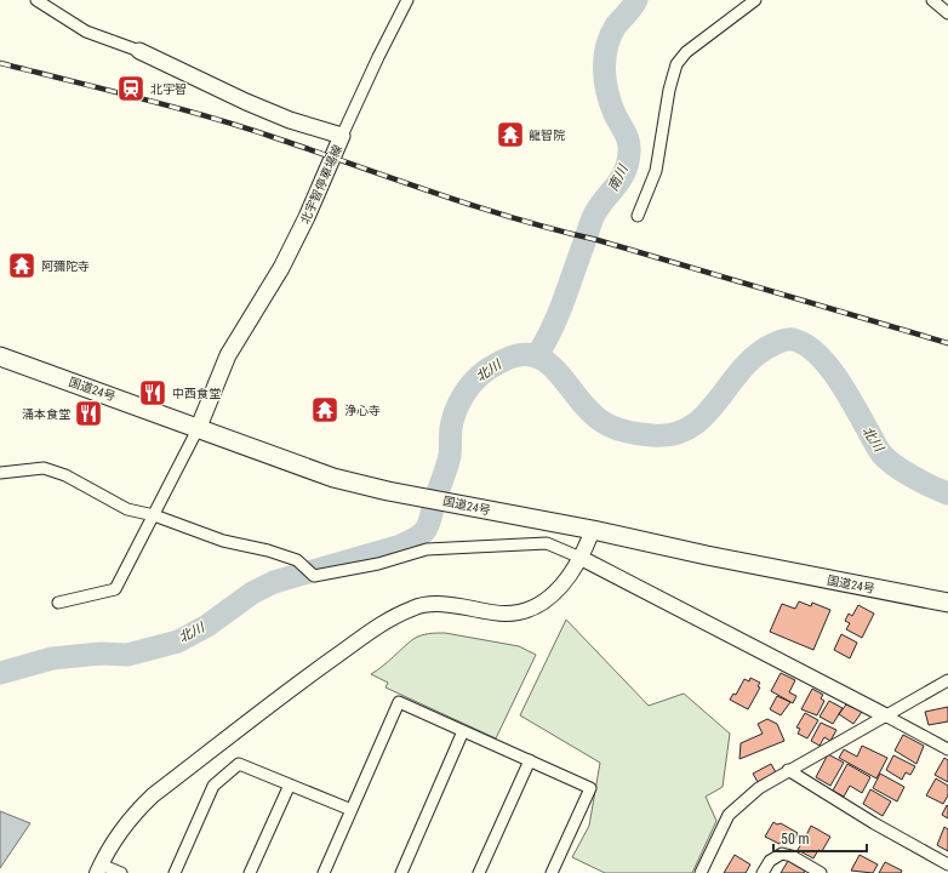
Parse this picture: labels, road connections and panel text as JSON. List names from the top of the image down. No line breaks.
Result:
{"streets":{"highway":["国道24号"],"main road":["北宇智停車場線"]},"crossings":[["北宇智停車場線","国道24号"]],"water":["南川","北川"],"places":{"station":["北宇智"],"temple":["龍智院","阿彌陀寺","浄心寺"],"restaurant":["中西食堂","涌本食堂"]},"scale_bar":"50 m"}
